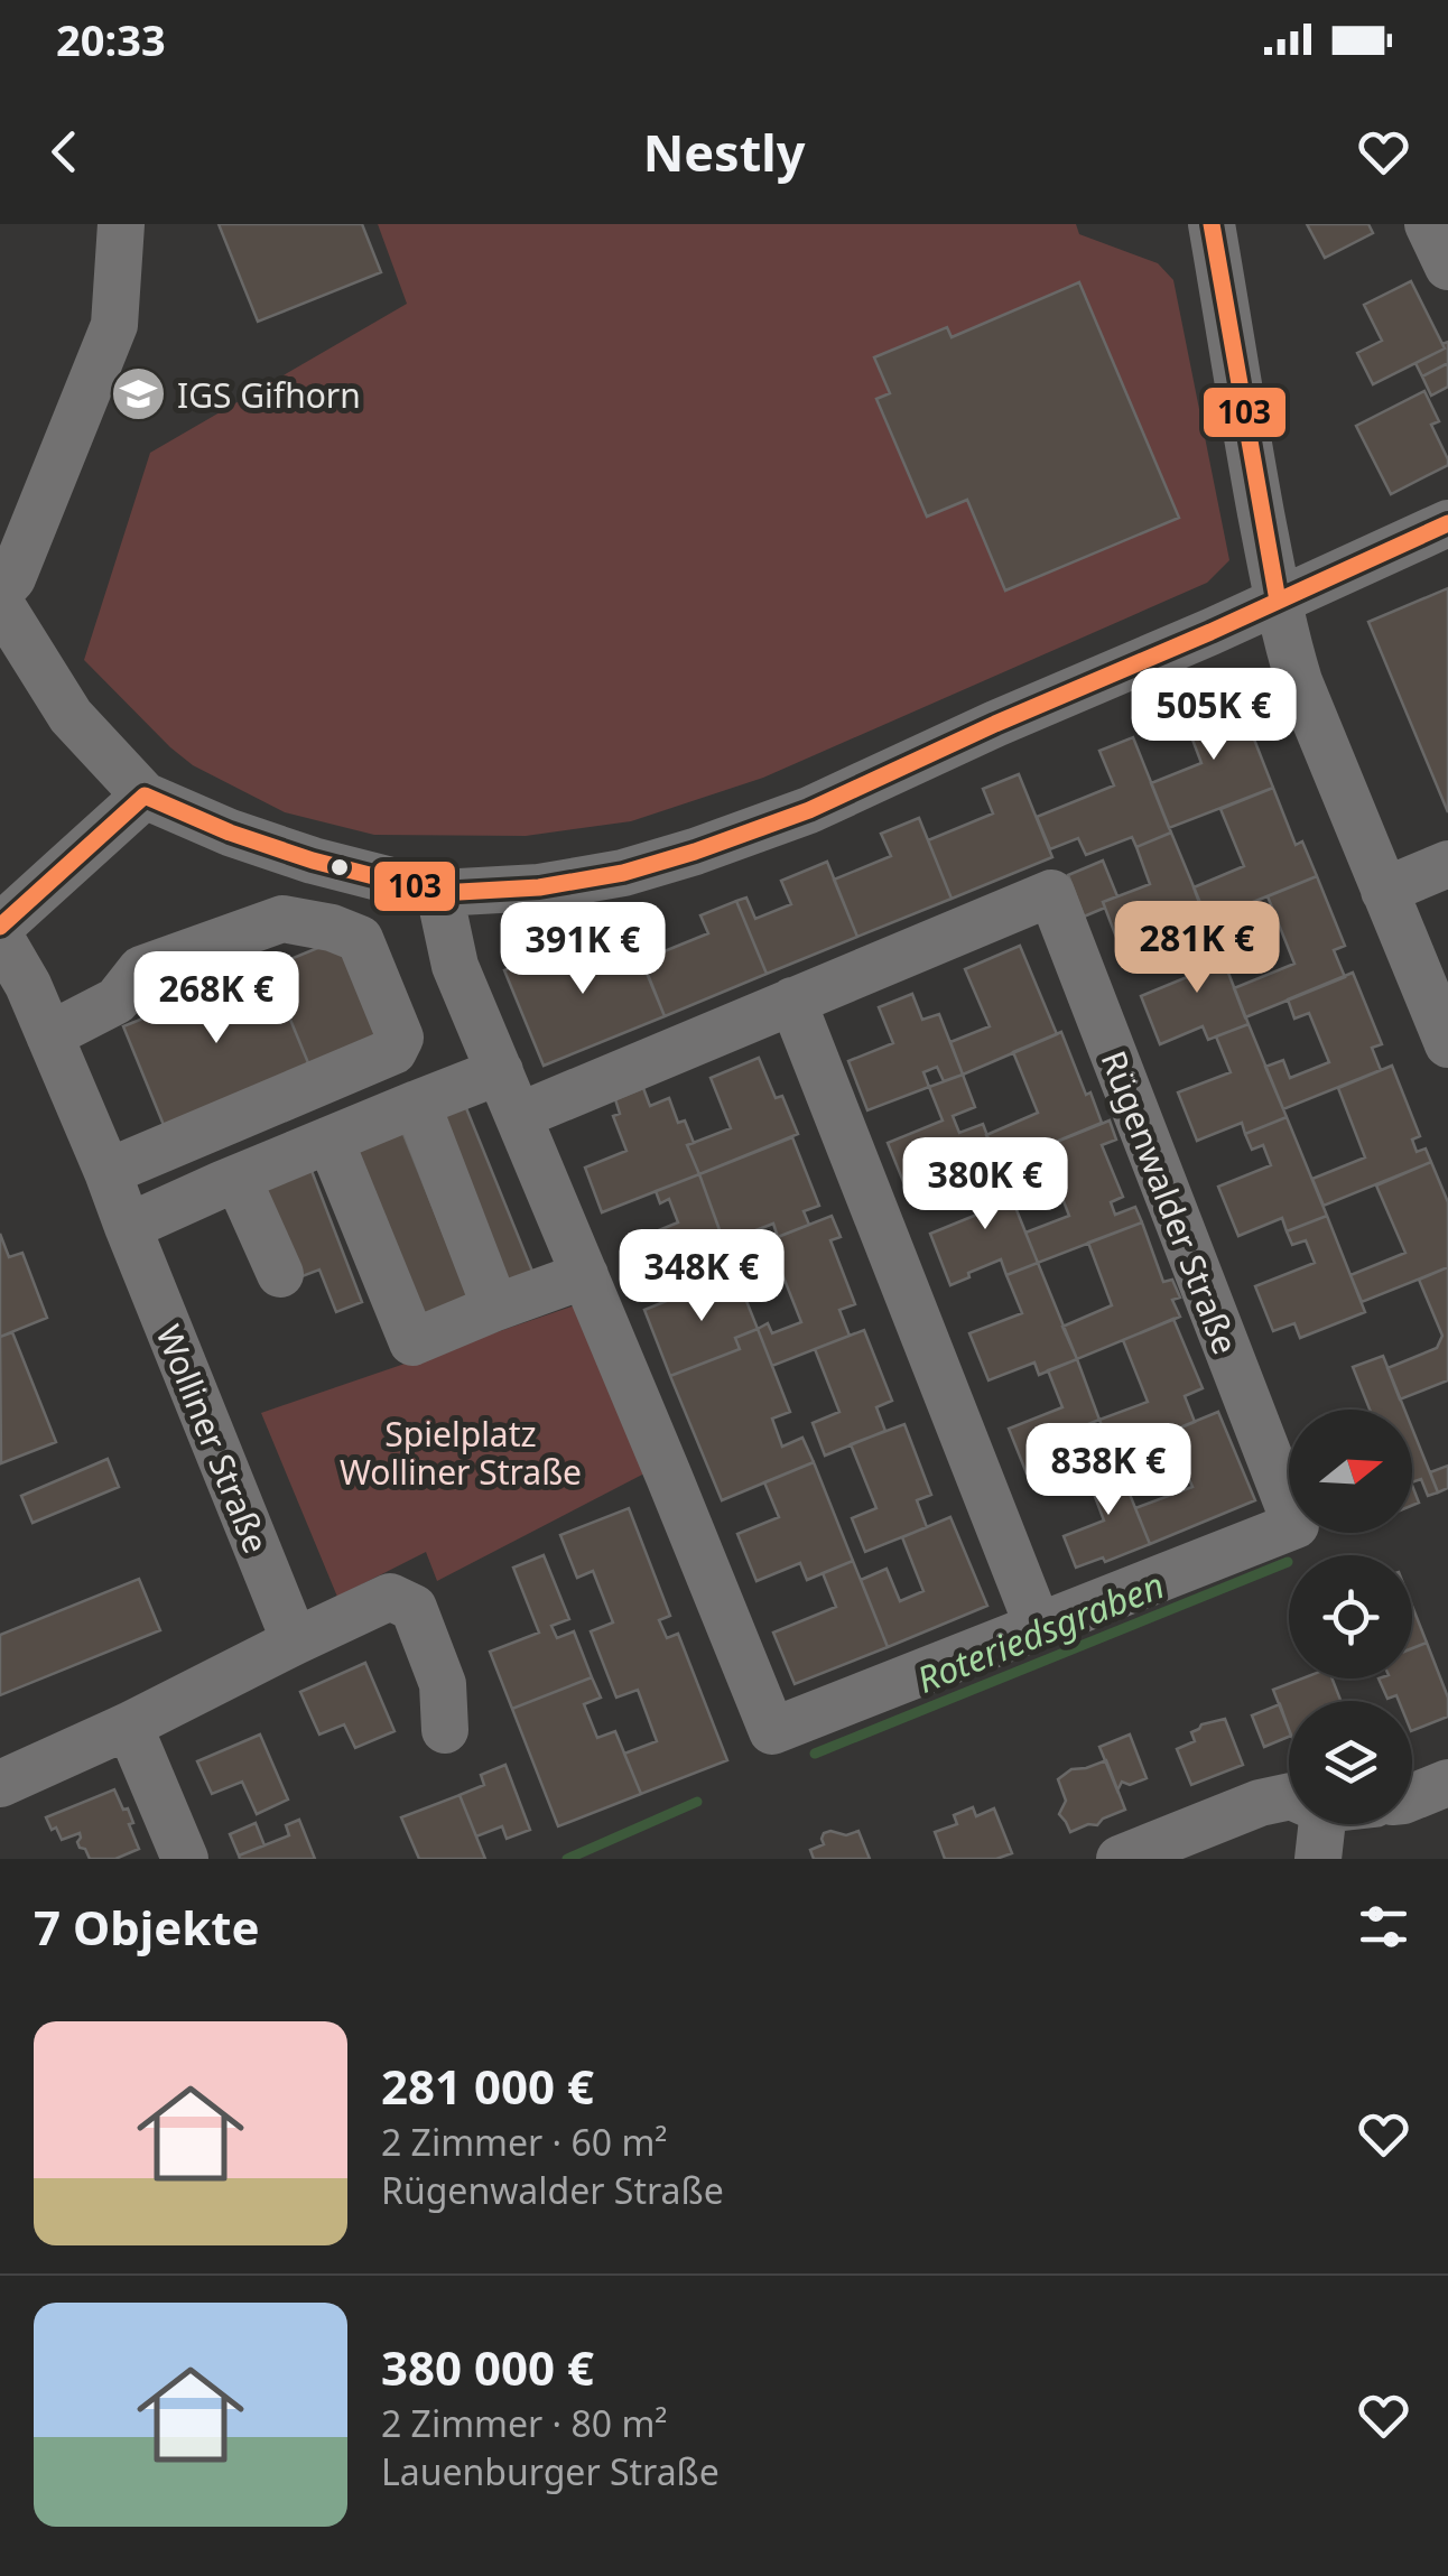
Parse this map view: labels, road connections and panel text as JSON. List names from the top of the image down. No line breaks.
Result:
{"streets":{"street":["Rügenwalder Straße","Wolliner Straße"]},"water":["Roteriedsgraben"],"parks":["Spielplatz Wolliner Straße"],"places":{"school or university":["IGS Gifhorn"]},"lines":["transit line 103"],"north":"right","page":{"status":"20:33","header":"Nestly","price":["505K €","281K €","391K €","268K €","380K €","348K €","838K €"],"heading":"7 Objekte","list":[{"name":"281 000 €","note":"2 Zimmer · 60 m² · Rügenwalder Straße"},{"name":"380 000 €","note":"2 Zimmer · 80 m² · Lauenburger Straße"}]}}
